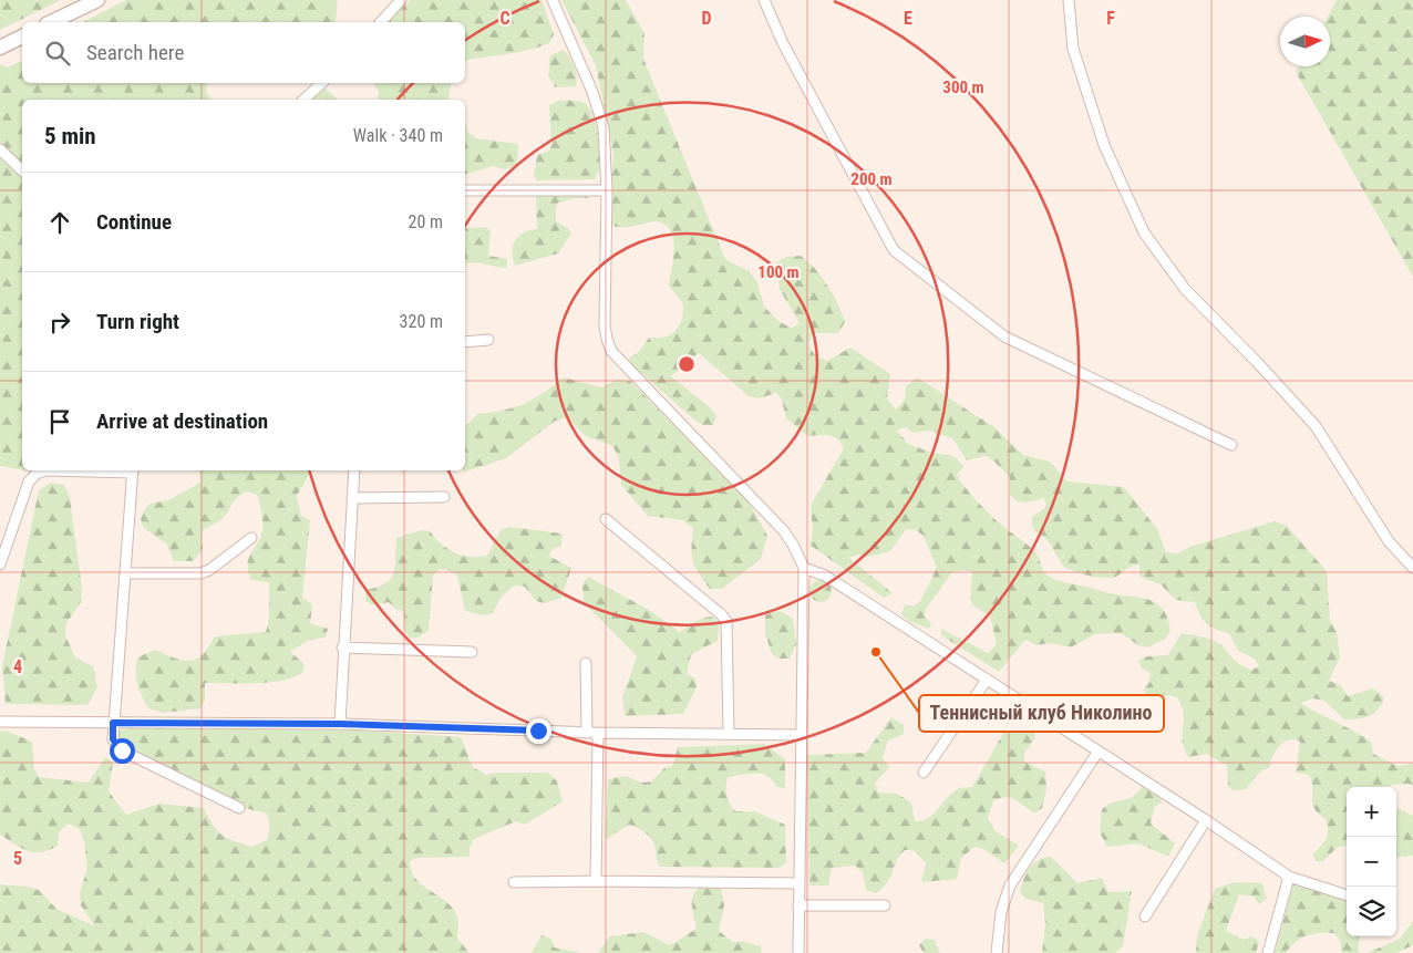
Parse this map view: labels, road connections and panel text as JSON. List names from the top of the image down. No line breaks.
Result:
{"places":["Теннисный клуб Николино"],"north":"right","page":{"search":"Search here","heading":["5 min","Walk · 340 m"],"list":[["Continue","20 m"],["Turn right","320 m"],"Arrive at destination"],"map_buttons":["+","−"]},"grid":{"columns":["C","D","E","F"],"rows":["4","5"]},"rings":["300 m","200 m","100 m"]}
